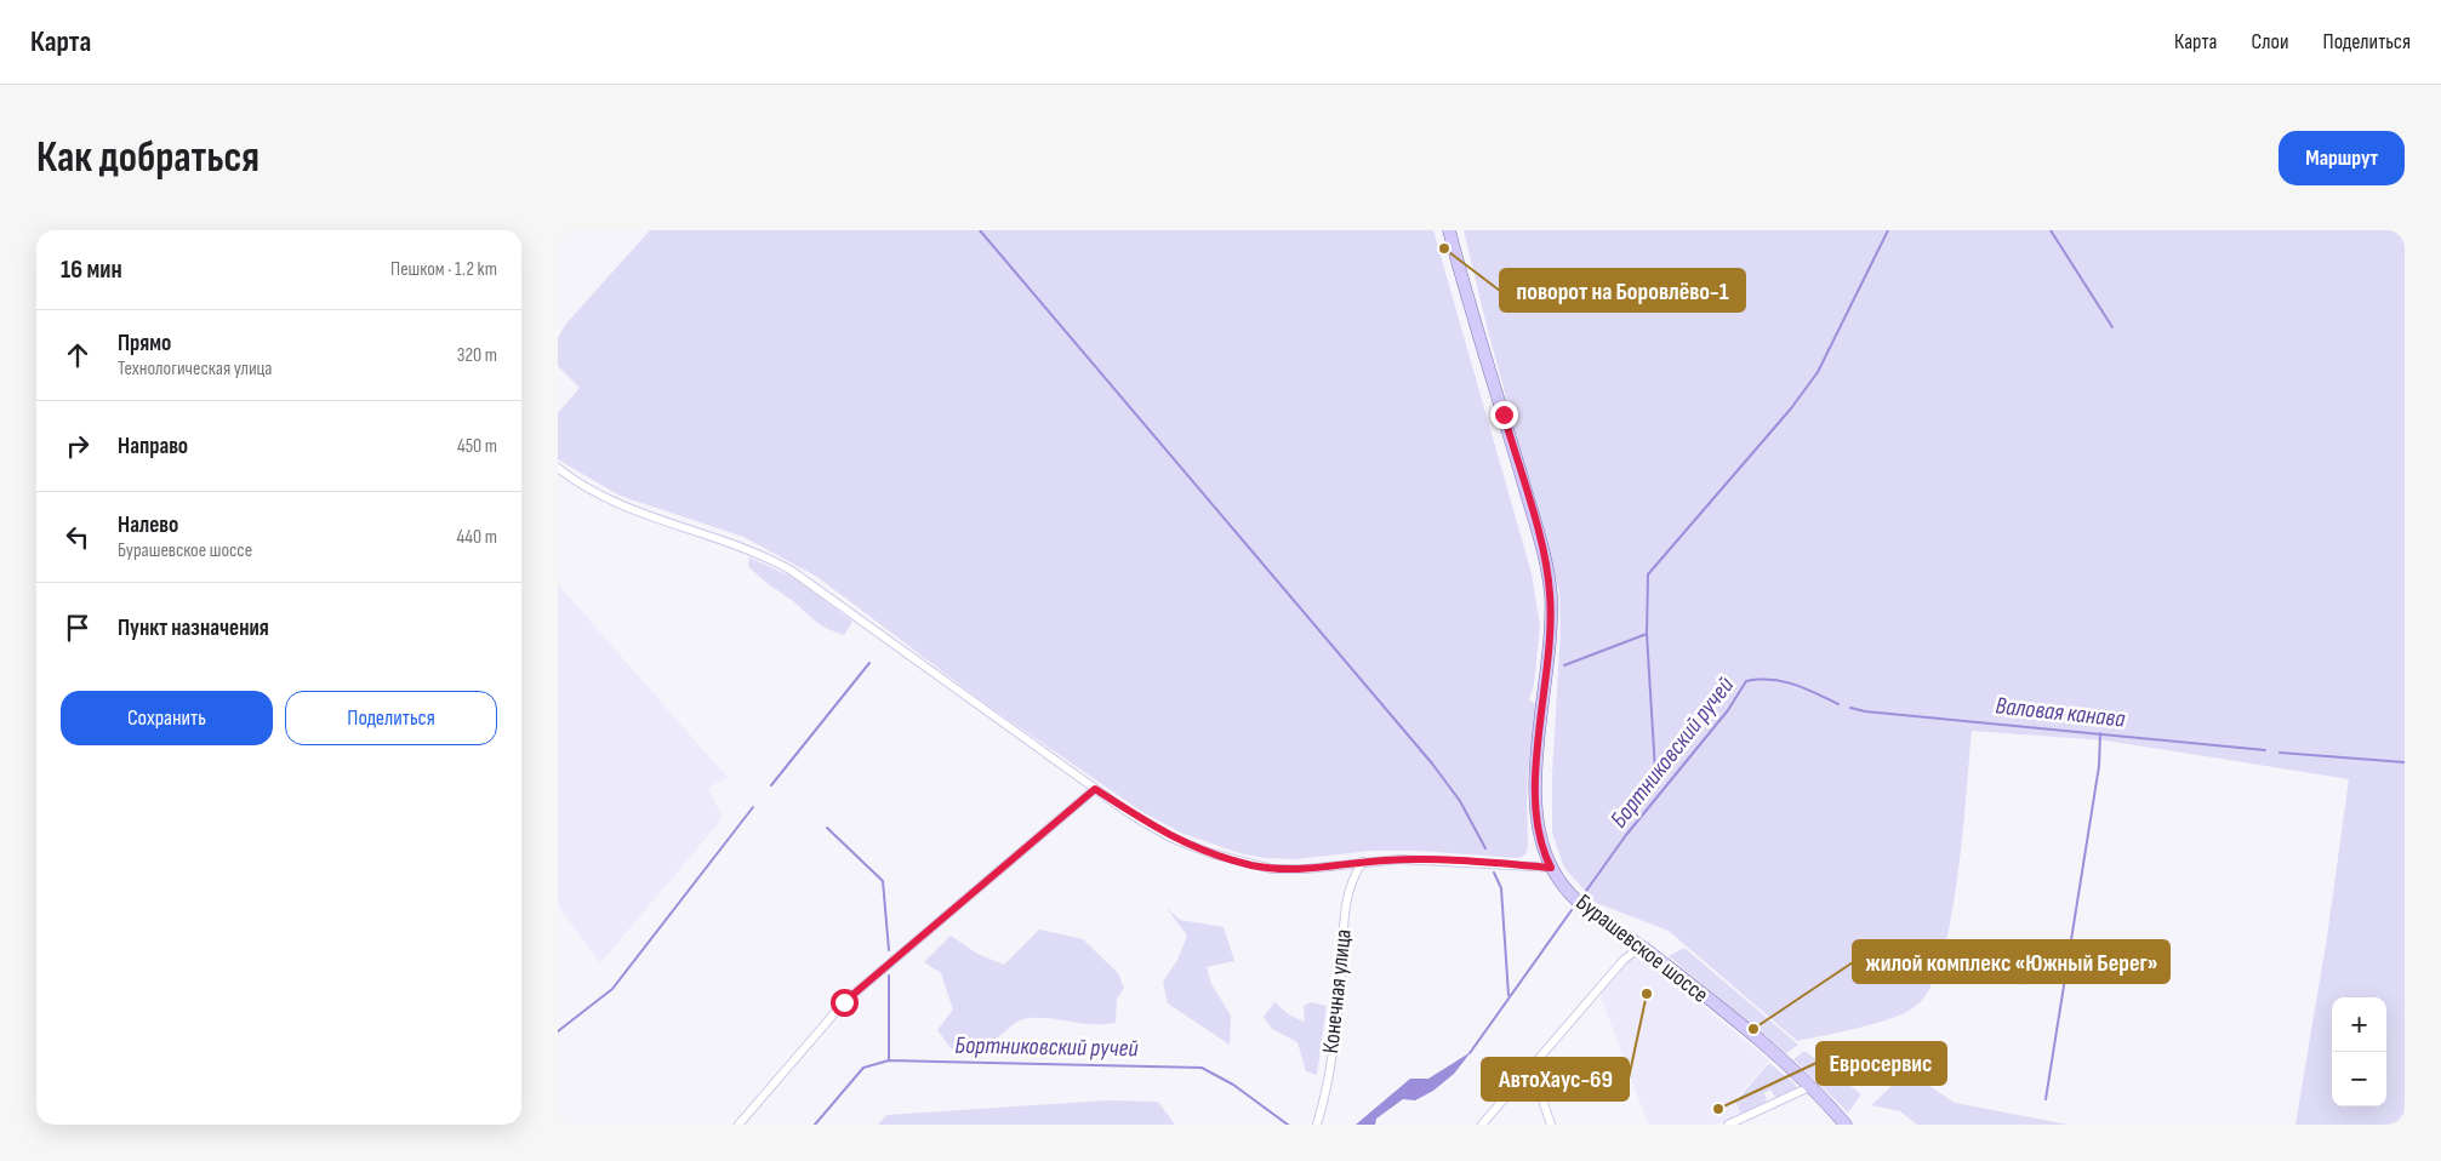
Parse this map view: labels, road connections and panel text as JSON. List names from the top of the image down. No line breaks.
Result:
{"streets":{"main road":["Бурашевское шоссе"],"street":["Конечная улица"]},"water":["Валовая канава","Бортниковский ручей"],"places":["поворот на Боровлёво-1","АвтоХаус-69","жилой комплекс «Южный Берег»","Евросервис"],"page":{"header":"Карта","nav":["Карта","Слои","Поделиться"],"buttons":["Маршрут",["Сохранить","Поделиться"]],"title":"Как добраться","heading":["16 мин","Пешком · 1.2 km"],"list":[["Прямо","Технологическая улица","320 m"],["Направо","450 m"],["Налево","Бурашевское шоссе","440 m"],"Пункт назначения"],"map_buttons":["+","−"]}}
